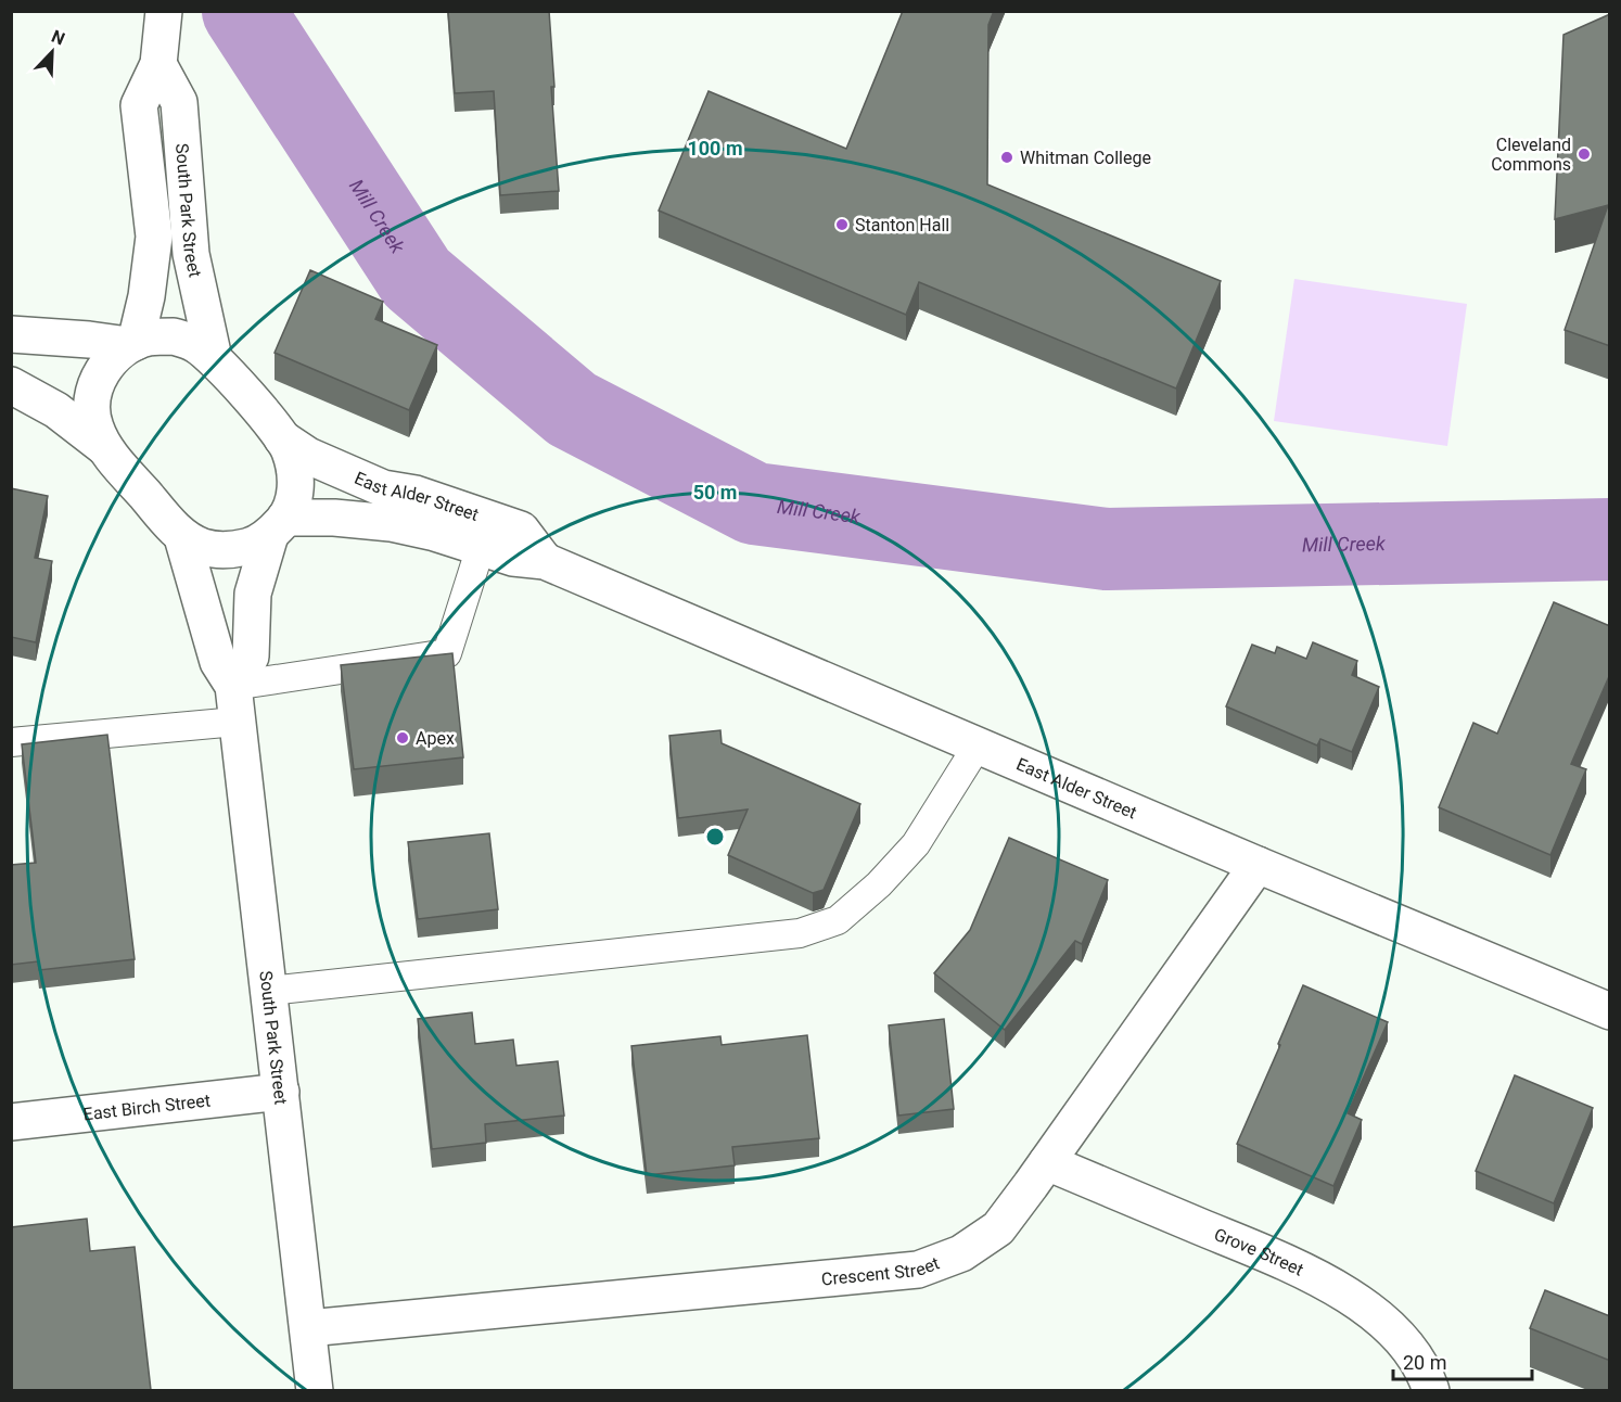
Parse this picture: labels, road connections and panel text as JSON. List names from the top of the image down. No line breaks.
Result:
{"streets":{"main road":["South Park Street","East Alder Street","East Birch Street","Grove Street","Crescent Street"]},"crossings":[["South Park Street","East Alder Street"],["South Park Street","East Birch Street"],["South Park Street","Crescent Street"],["East Alder Street","Crescent Street"],["Grove Street","Crescent Street"]],"water":["Mill Creek"],"places":["Cleveland Commons","Whitman College","Stanton Hall","Apex"],"scale_bar":"20 m","north":"top right","rings":["100 m","50 m"]}
